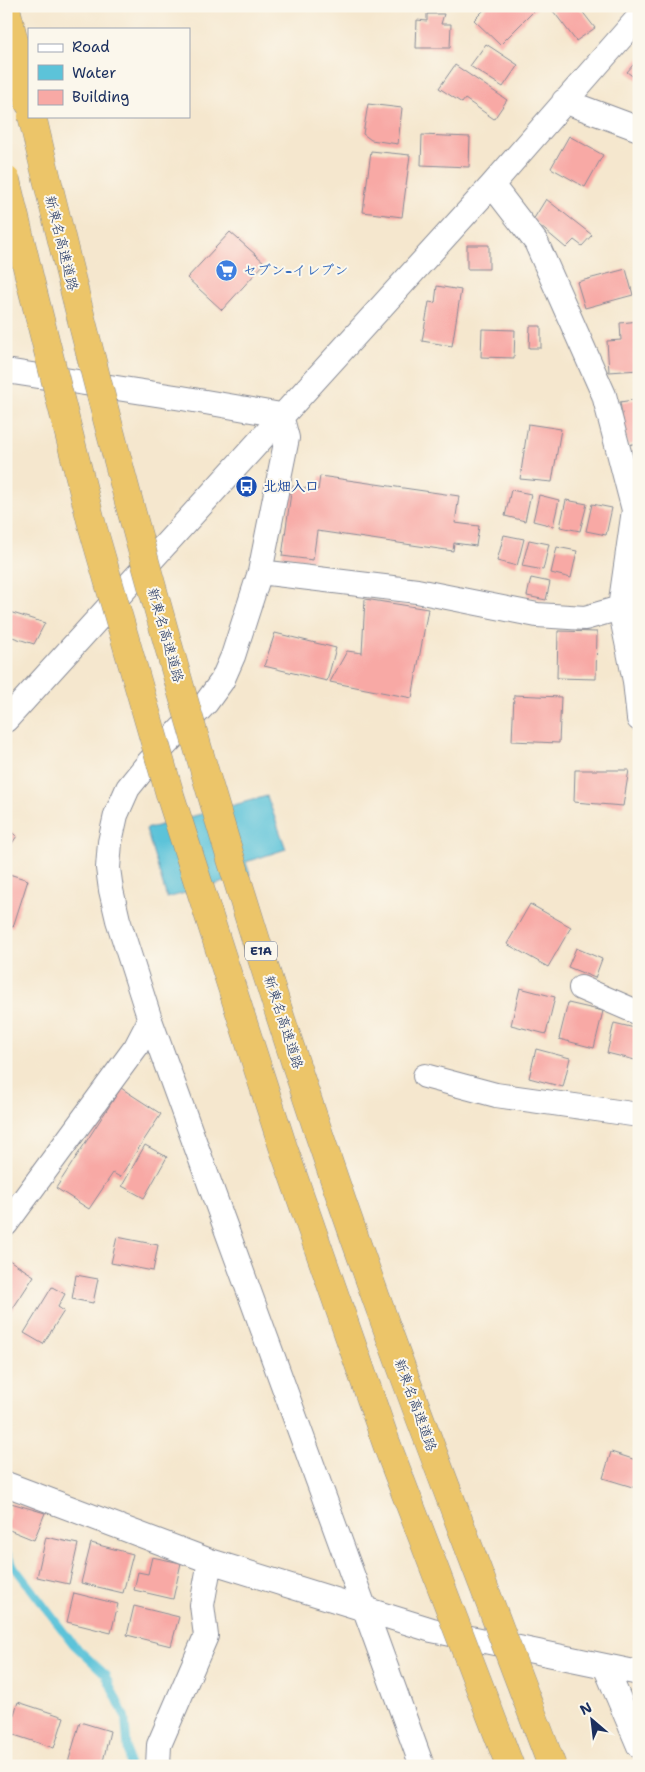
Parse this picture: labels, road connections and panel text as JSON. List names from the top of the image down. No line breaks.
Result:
{"streets":{"highway":["新東名高速道路","E1A"]},"places":{"supermarket":["セブン-イレブン"],"bus stop":["北畑入口"]},"legend":["Road","Water","Building"],"north":"top left"}
